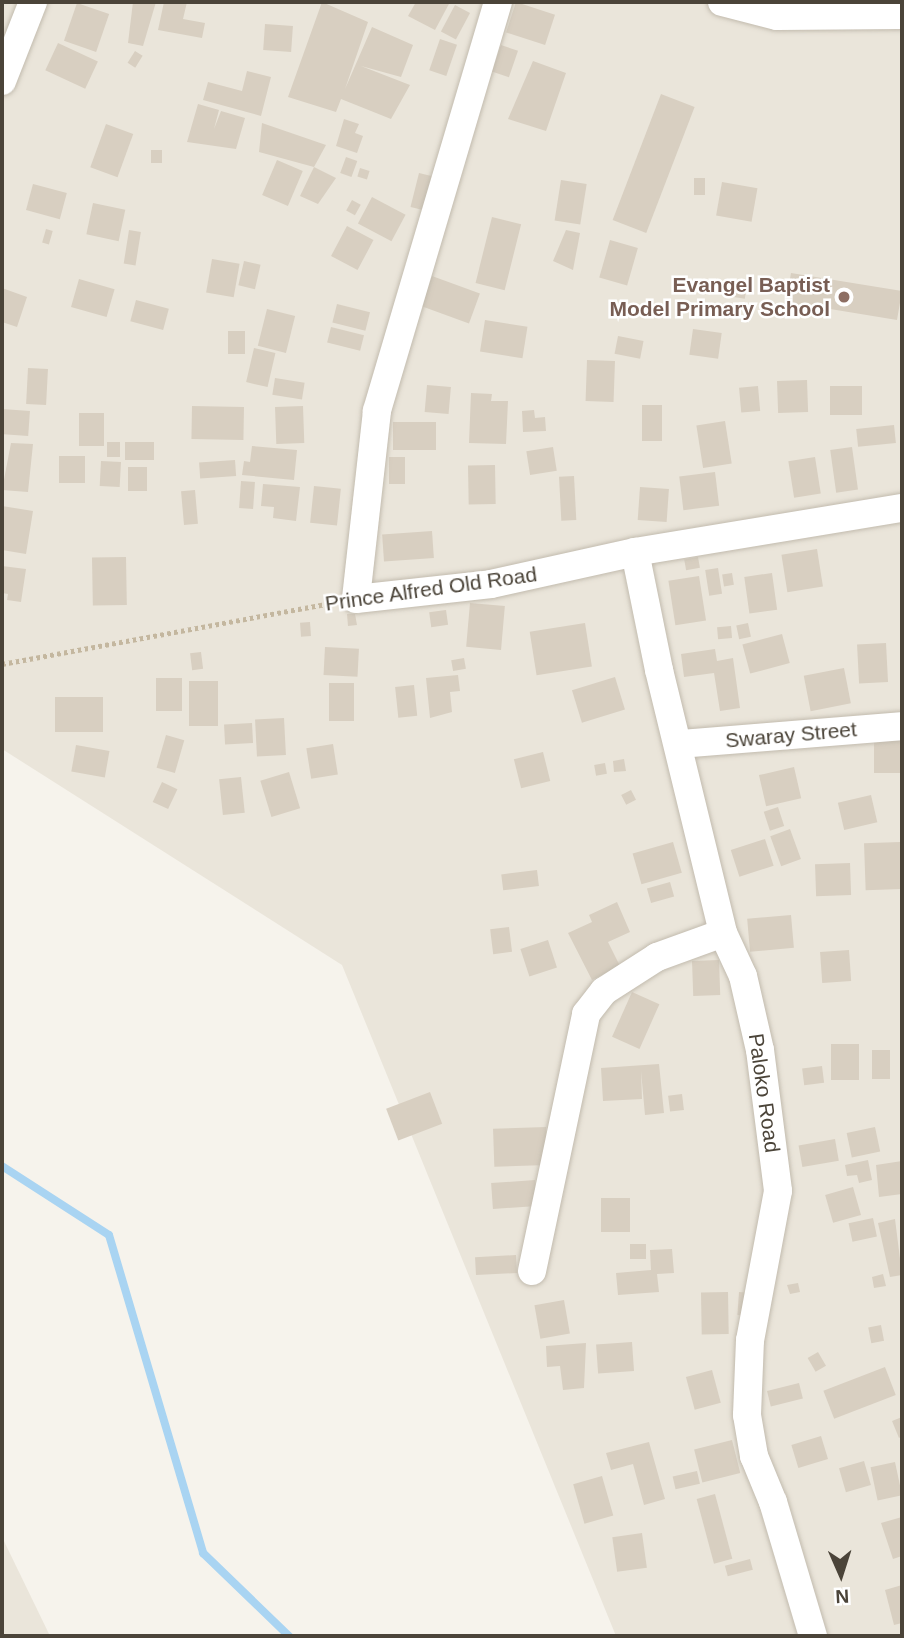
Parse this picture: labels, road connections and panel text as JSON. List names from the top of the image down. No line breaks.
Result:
{"streets":{"street":["Prince Alfred Old Road","Swaray Street","Paloko Road"]},"crossings":[["Prince Alfred Old Road","Paloko Road"],["Swaray Street","Paloko Road"]],"places":["Evangel Baptist Model Primary School"],"north":"bottom"}
